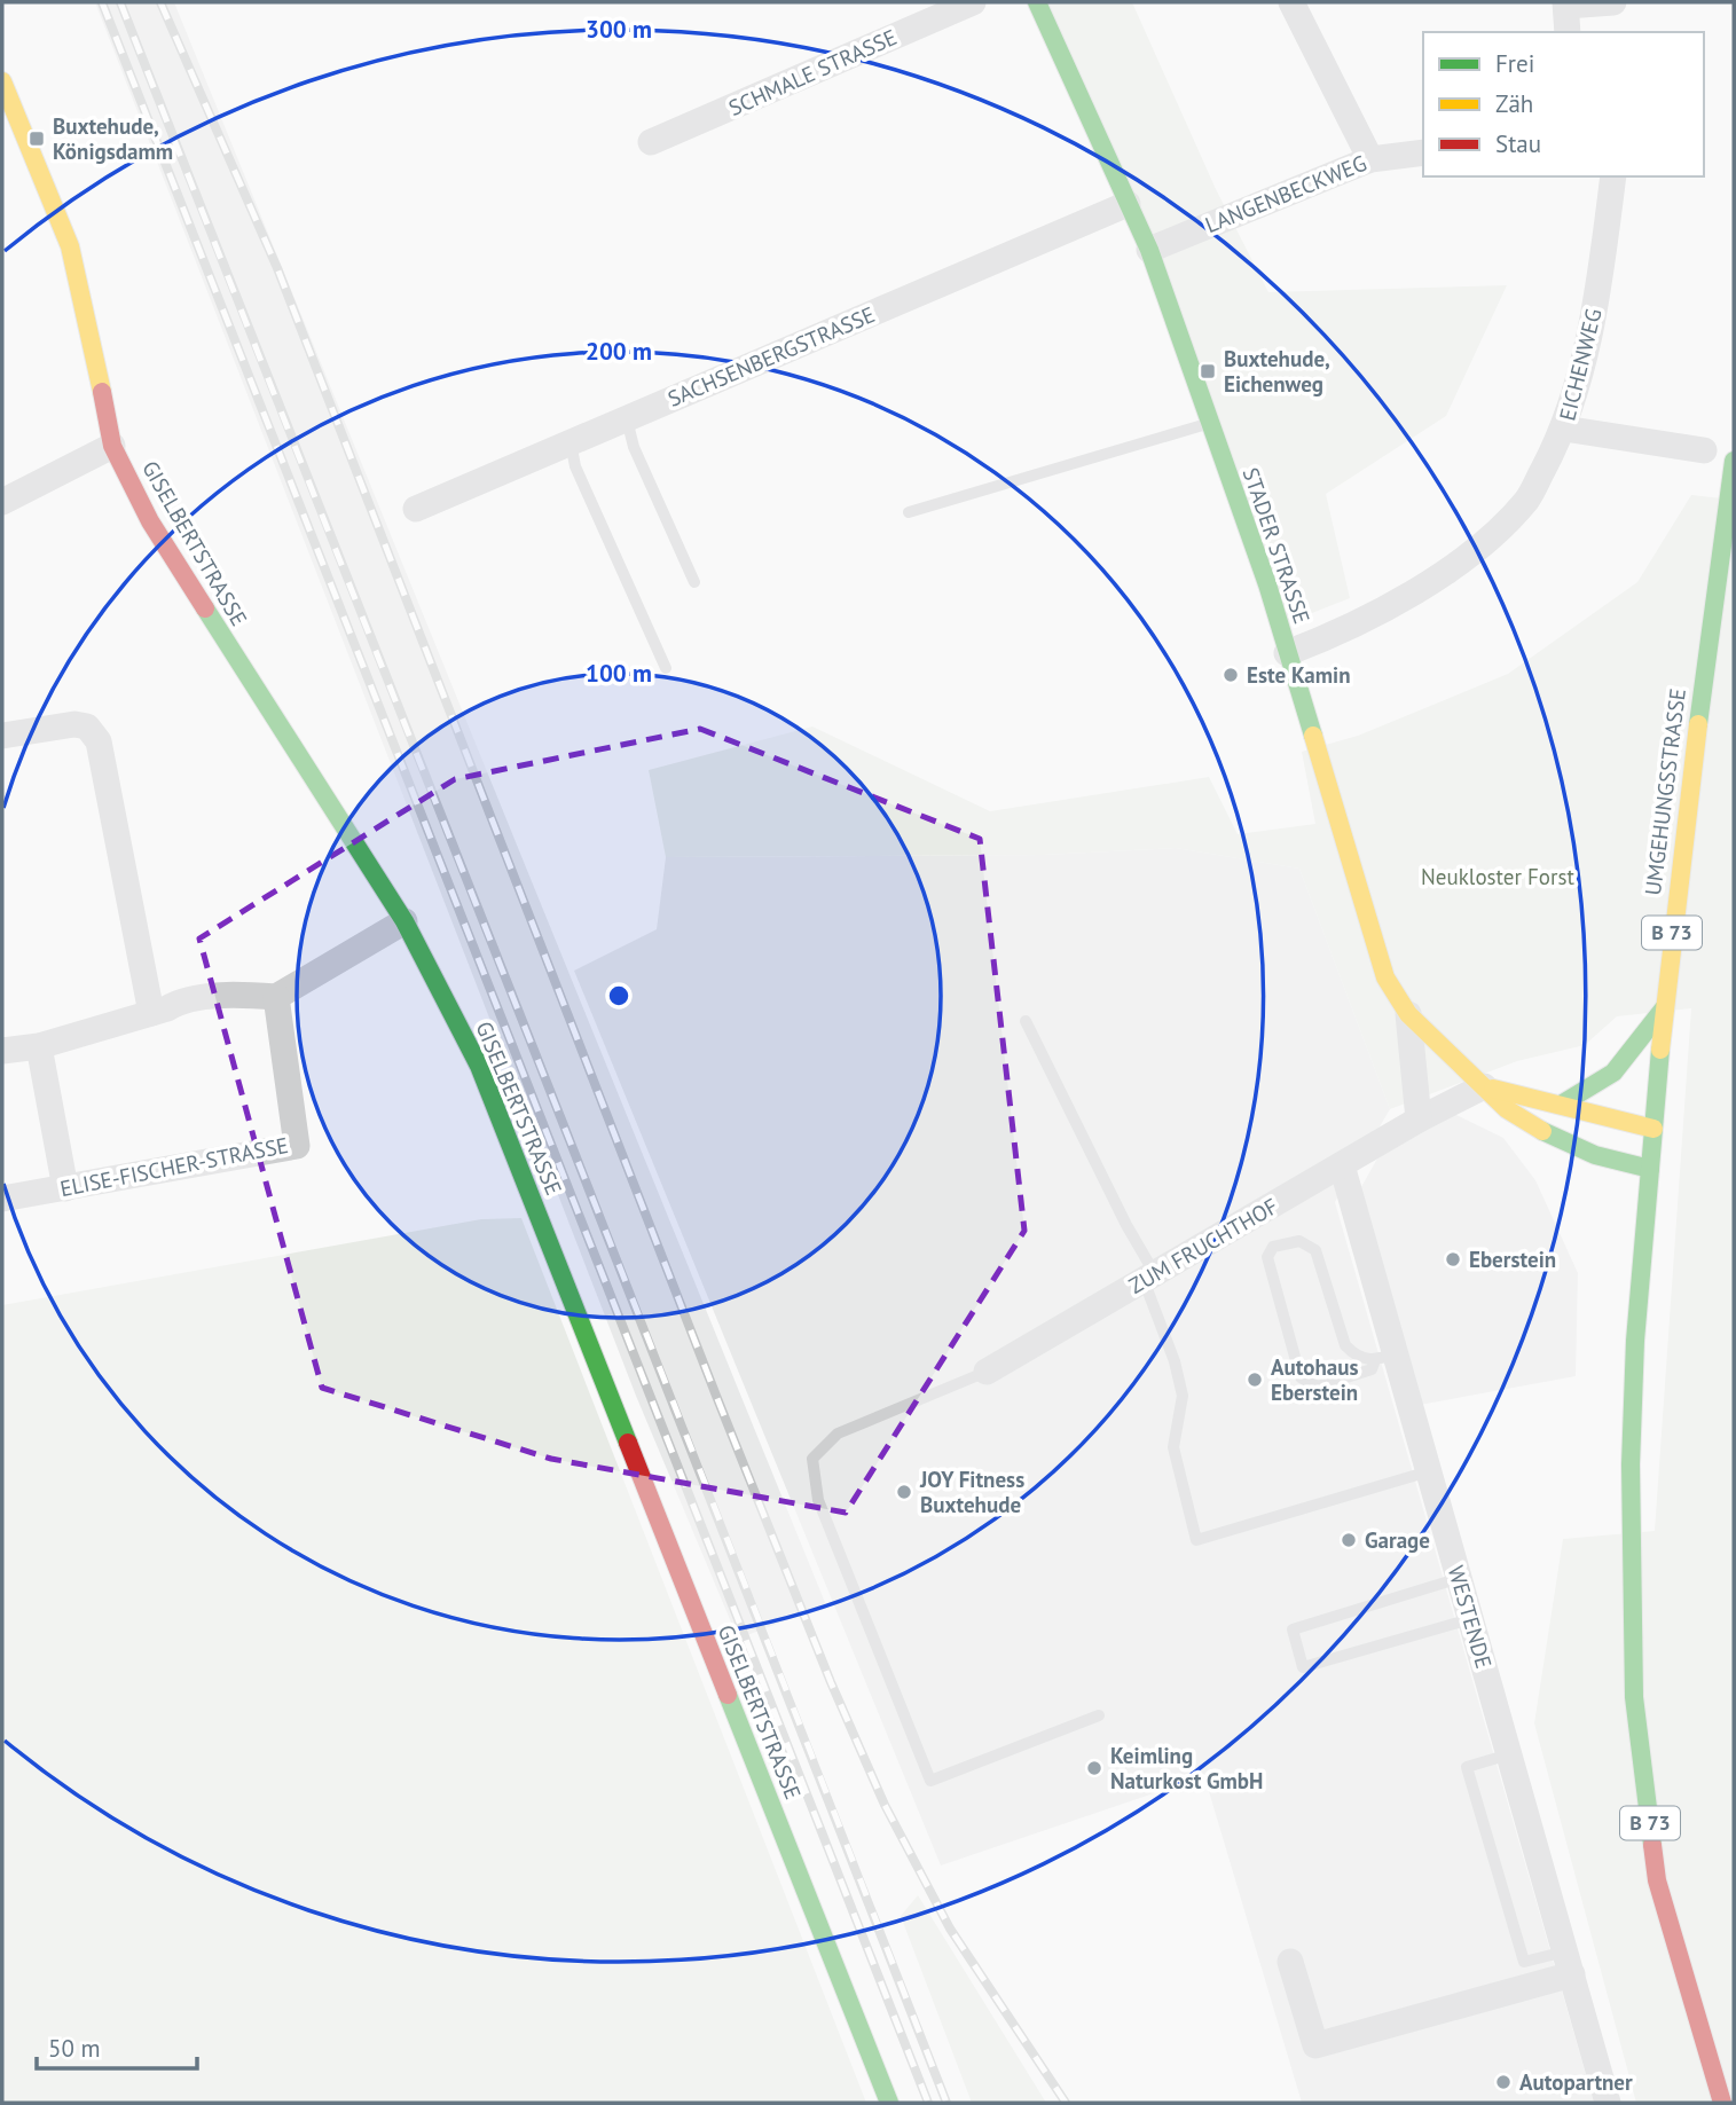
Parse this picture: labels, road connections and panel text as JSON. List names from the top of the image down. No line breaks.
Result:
{"streets":{"street":["SCHMALE STRASSE","LANGENBECKWEG","SACHSENBERGSTRASSE","EICHENWEG","GISELBERTSTRASSE","STADER STRASSE","UMGEHUNGSSTRASSE","B 73","ELISE-FISCHER-STRASSE","ZUM FRUCHTHOF","WESTENDE"]},"crossings":[["LANGENBECKWEG","STADER STRASSE"],["SACHSENBERGSTRASSE","STADER STRASSE"],["EICHENWEG","STADER STRASSE"],["STADER STRASSE","B 73"],["STADER STRASSE","ZUM FRUCHTHOF"],["UMGEHUNGSSTRASSE","B 73"],["ZUM FRUCHTHOF","WESTENDE"]],"parks":["Neukloster Forst"],"places":{"transit":["Buxtehude, Königsdamm","Buxtehude, Eichenweg"],"other":["Este Kamin","Eberstein","Autohaus Eberstein","JOY Fitness Buxtehude","Garage","Keimling Naturkost GmbH","Autopartner"]},"legend":["Frei","Zäh","Stau"],"scale_bar":"50 m","rings":["300 m","200 m","100 m"]}
